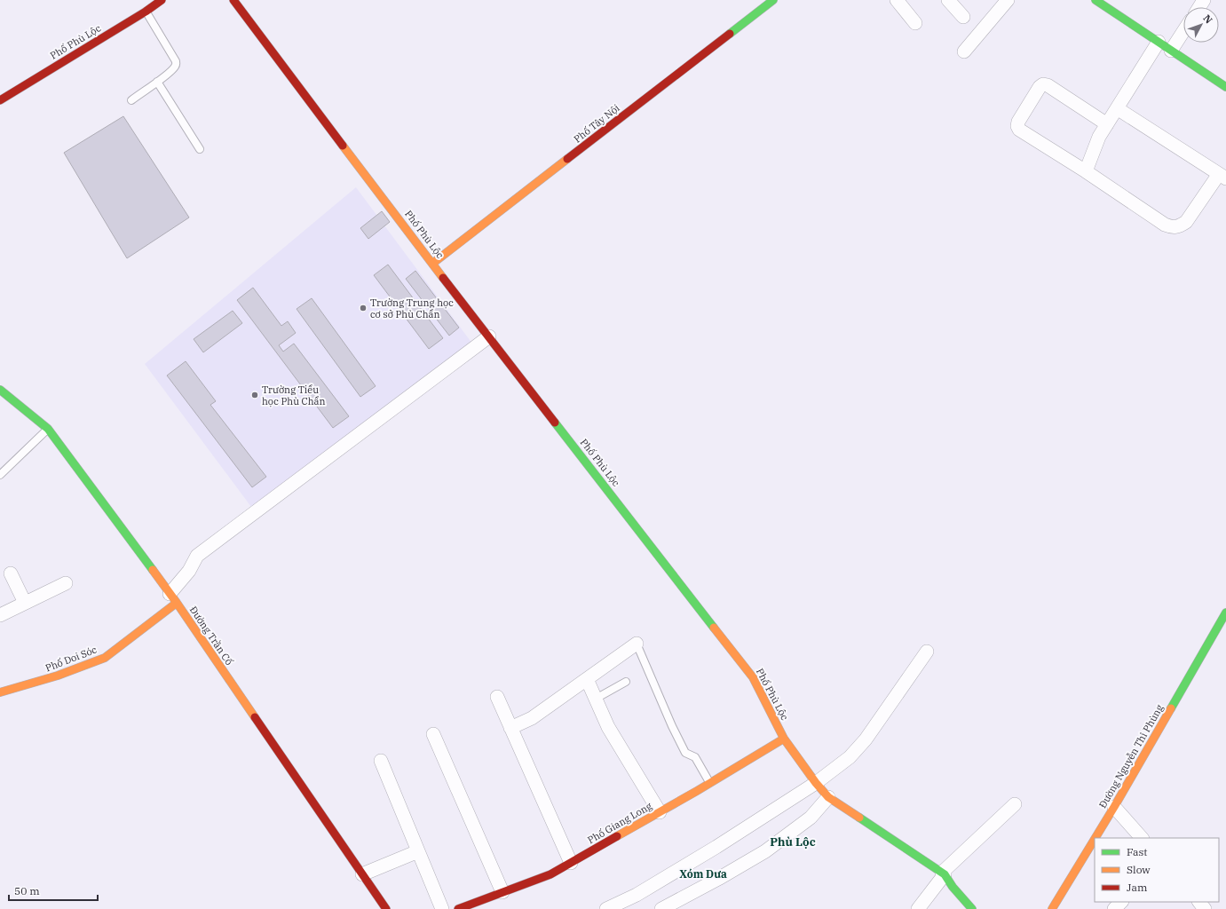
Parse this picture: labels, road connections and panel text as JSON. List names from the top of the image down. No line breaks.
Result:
{"streets":{"street":["Phố Phù Lộc","Phố Tây Nội","Đường Trần Cố","Phố Doi Sóc","Đường Nguyễn Thì Phùng","Phố Giang Long"]},"crossings":[["Phố Phù Lộc","Phố Tây Nội"],["Phố Phù Lộc","Phố Giang Long"],["Đường Trần Cố","Phố Doi Sóc"]],"districts":["Phù Lộc","Xóm Dưa"],"places":["Trường Trung học cơ sở Phù Chẩn","Trường Tiểu học Phù Chẩn"],"legend":["Fast","Slow","Jam"],"scale_bar":"50 m","north":"top right"}
